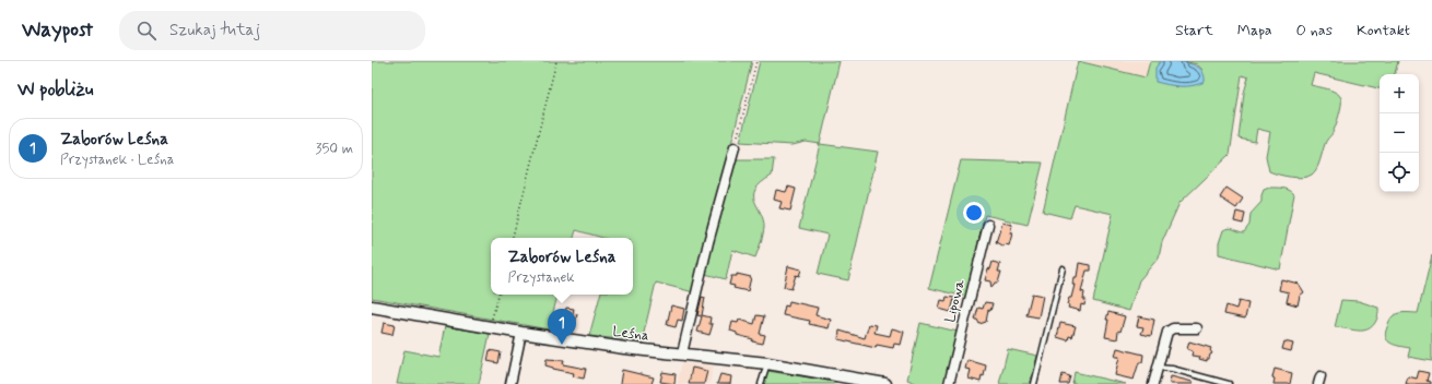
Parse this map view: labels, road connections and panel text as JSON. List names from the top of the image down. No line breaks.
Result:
{"streets":{"street":["Lipowa","Leśna"]},"page":{"header":"Waypost","search":"Szukaj tutaj","nav":["Start","Mapa","O nas","Kontakt"],"heading":"W pobliżu","map_buttons":["+","−"],"list":[{"mark":"1","name":"Zaborów Leśna","note":"Przystanek · Leśna","value":"350 m"}],"popup":["Zaborów Leśna","Przystanek"],"pins":"1"}}
